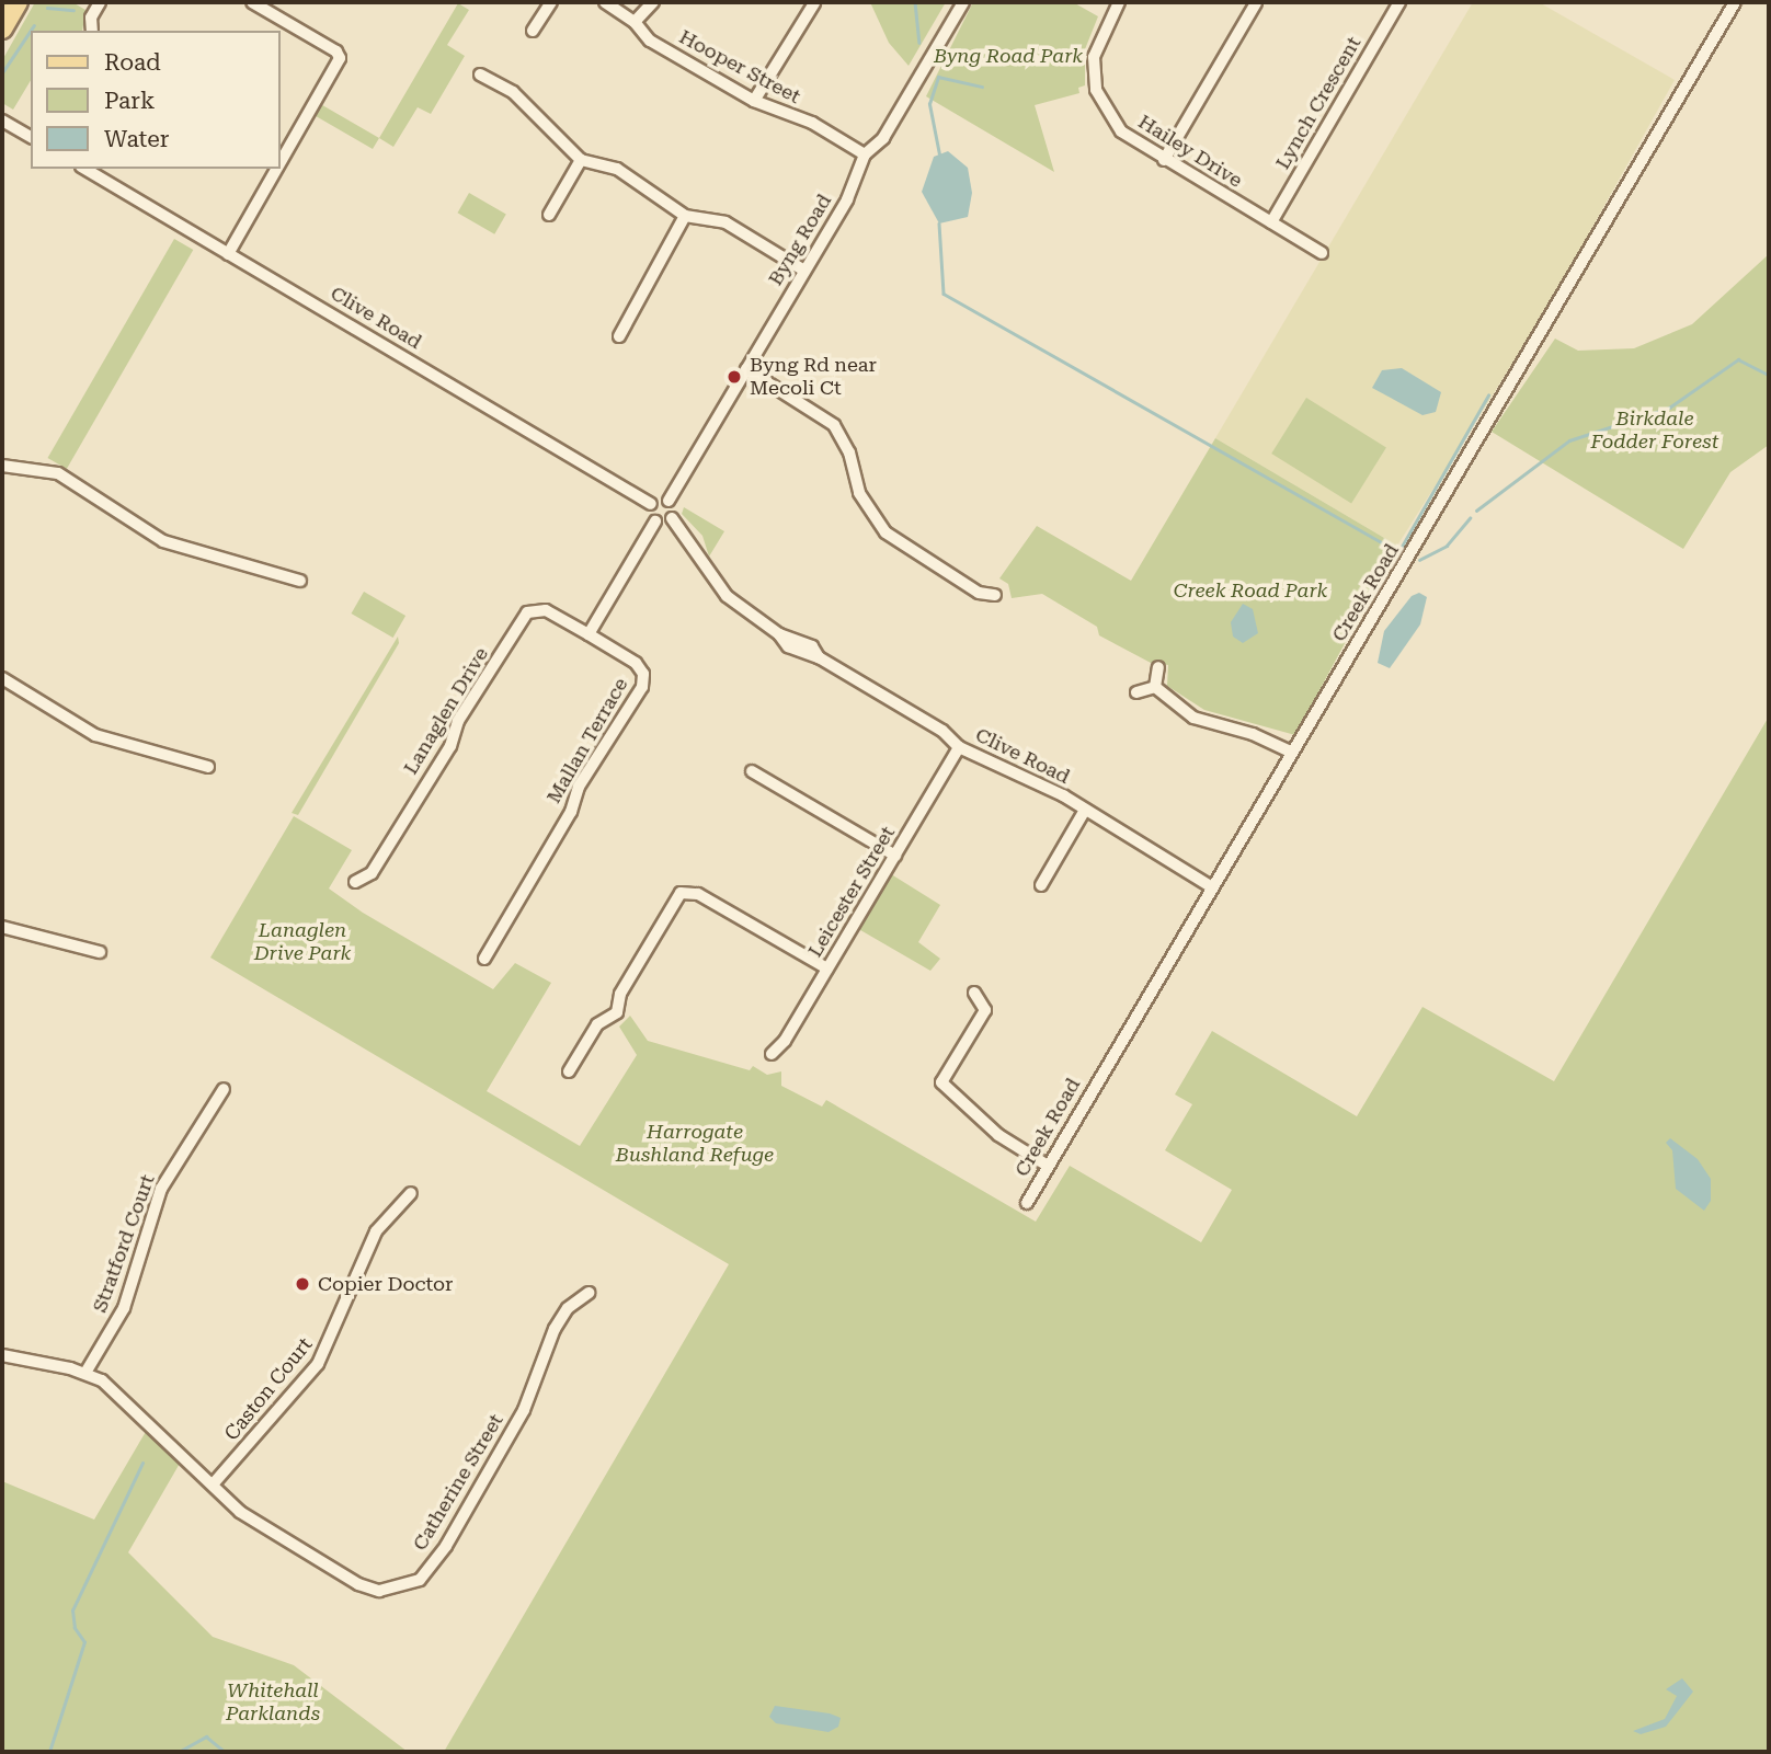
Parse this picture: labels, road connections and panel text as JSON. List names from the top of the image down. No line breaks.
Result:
{"streets":{"street":["Hooper Street","Lynch Crescent","Hailey Drive","Byng Road","Clive Road","Creek Road","Lanaglen Drive","Mallan Terrace","Leicester Street","Stratford Court","Caston Court","Catherine Street"]},"crossings":[["Hooper Street","Byng Road"],["Lynch Crescent","Hailey Drive"],["Byng Road","Clive Road"],["Clive Road","Creek Road"],["Clive Road","Leicester Street"],["Lanaglen Drive","Mallan Terrace"],["Stratford Court","Catherine Street"],["Caston Court","Catherine Street"]],"parks":["Byng Road Park","Birkdale Fodder Forest","Creek Road Park","Lanaglen Drive Park","Harrogate Bushland Refuge","Whitehall Parklands"],"places":["Byng Rd near Mecoli Ct","Copier Doctor"],"legend":["Road","Park","Water"]}
